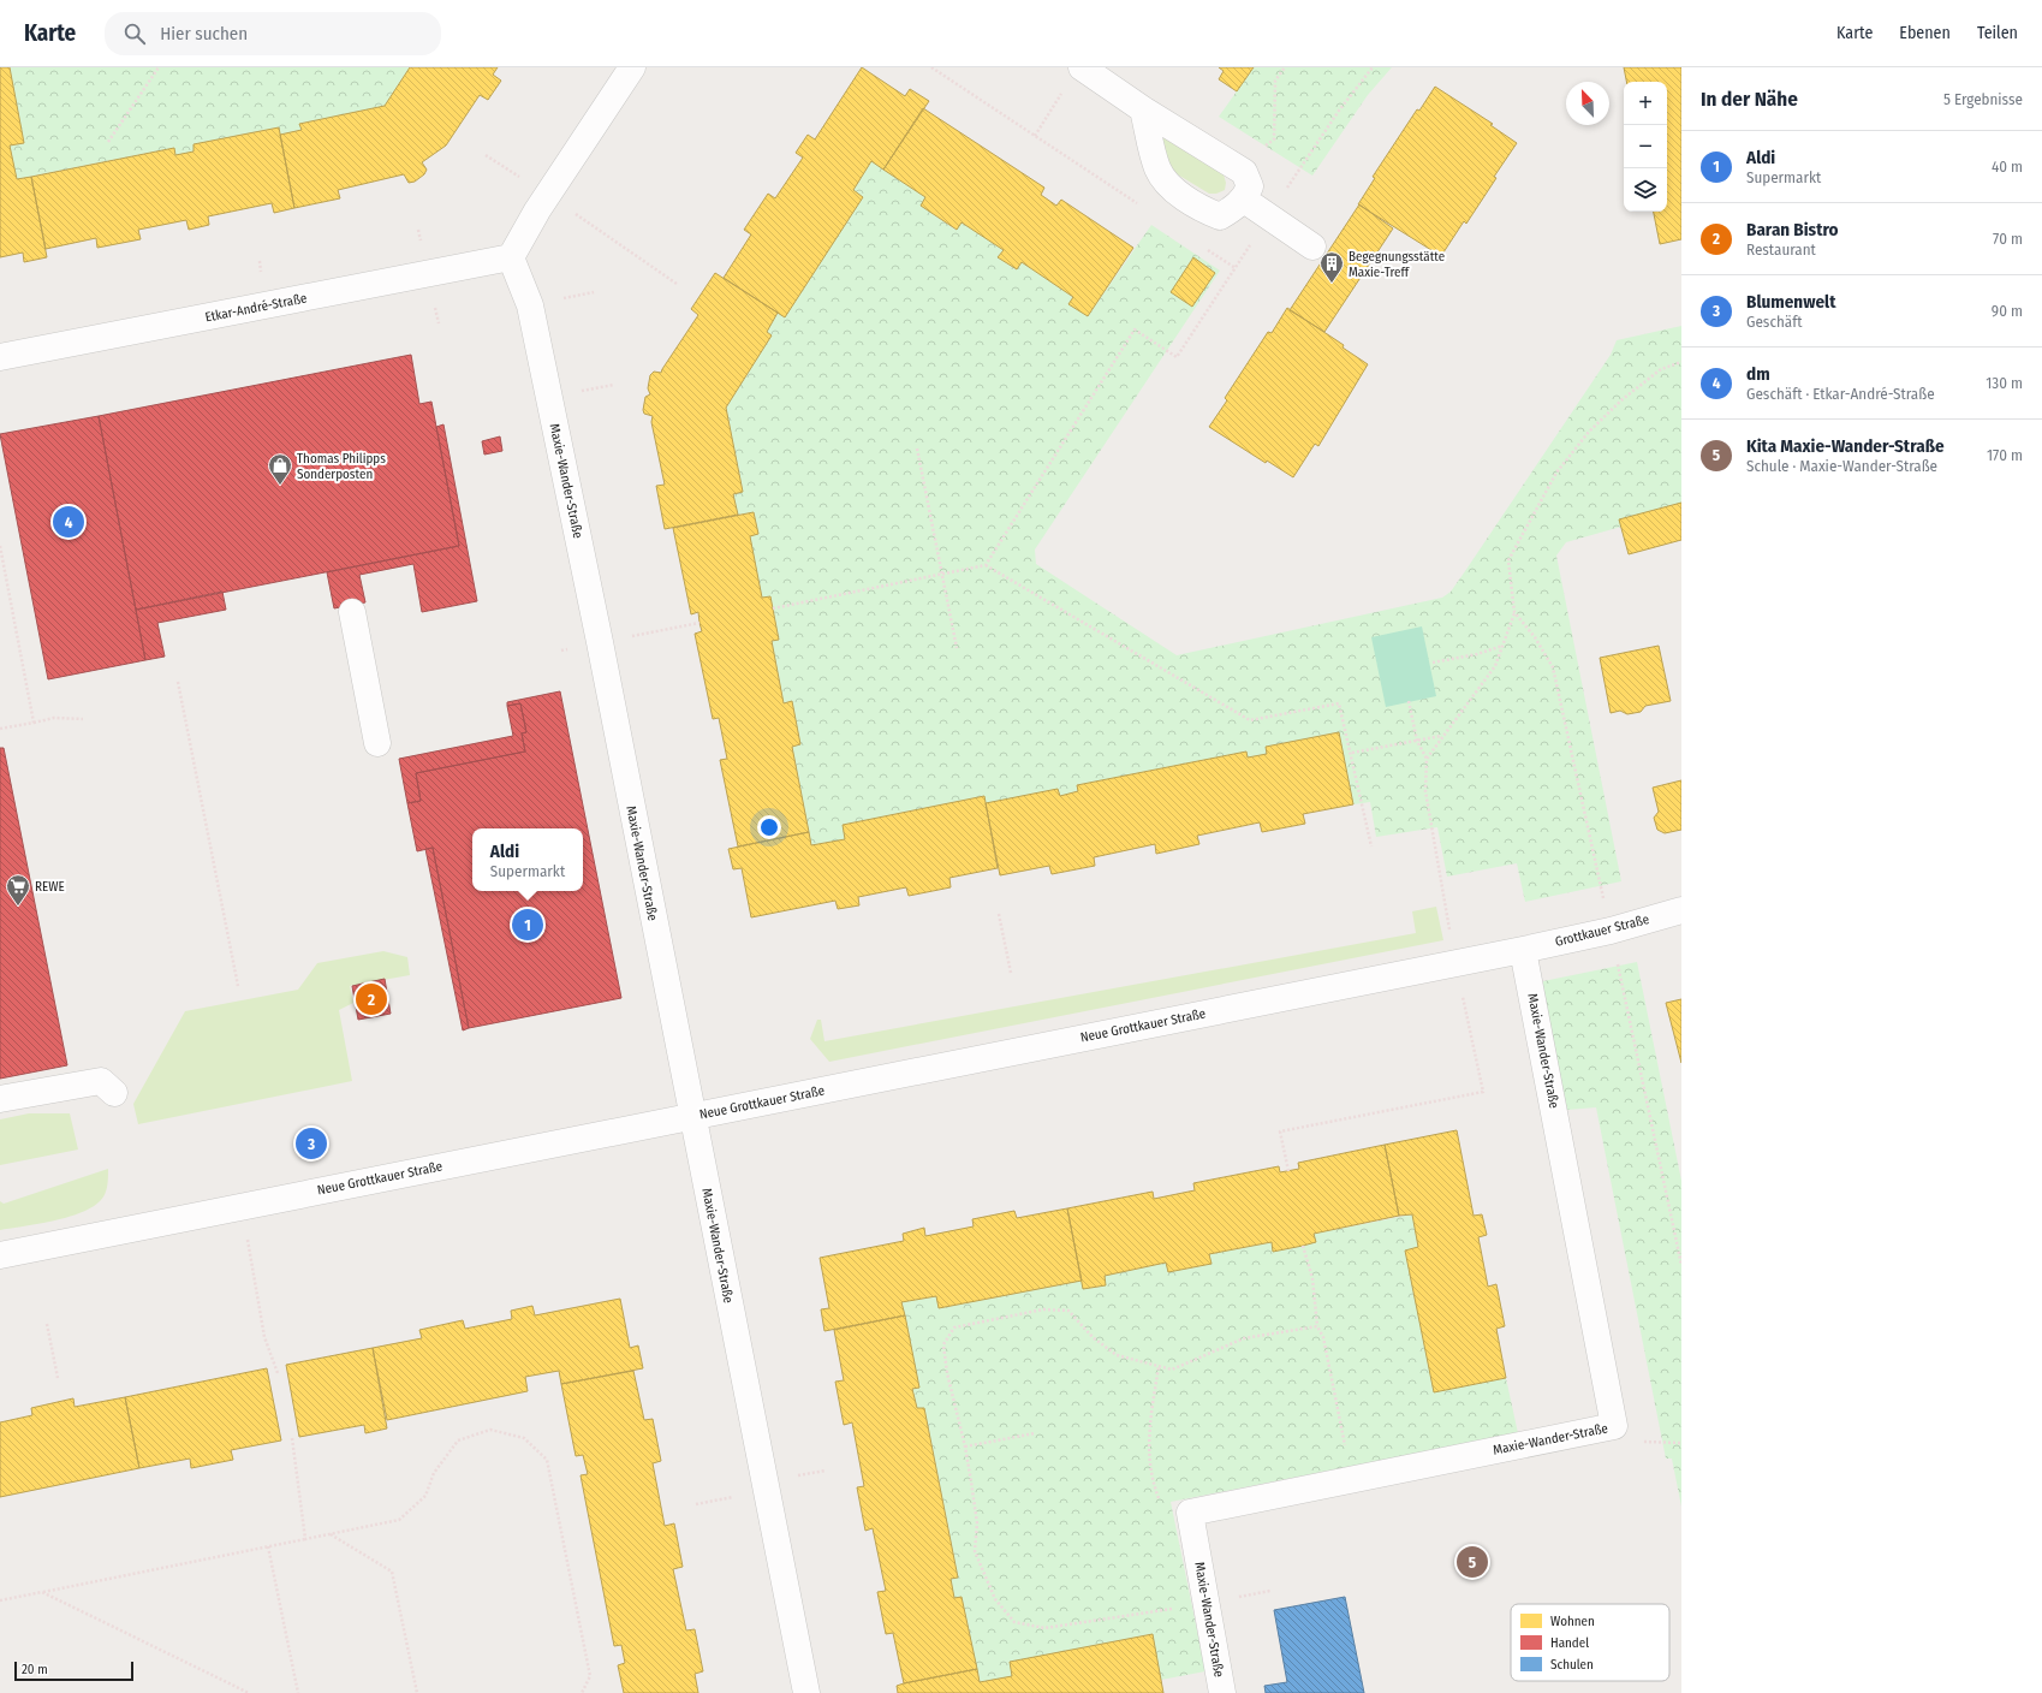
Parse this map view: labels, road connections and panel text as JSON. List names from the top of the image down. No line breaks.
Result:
{"streets":{"street":["Etkar-André-Straße","Maxie-Wander-Straße","Grottkauer Straße","Neue Grottkauer Straße"]},"crossings":[["Etkar-André-Straße","Maxie-Wander-Straße"],["Maxie-Wander-Straße","Grottkauer Straße"],["Maxie-Wander-Straße","Neue Grottkauer Straße"],["Grottkauer Straße","Neue Grottkauer Straße"]],"places":{"building":["Begegnungsstätte Maxie-Treff"],"shop":["Thomas Philipps Sonderposten"],"supermarket":["REWE"]},"legend":["Wohnen","Handel","Schulen"],"scale_bar":"20 m","north":"top left","page":{"header":"Karte","search":"Hier suchen","nav":["Karte","Ebenen","Teilen"],"heading":["In der Nähe","5 Ergebnisse"],"map_buttons":["+","−"],"list":[{"mark":"1","name":"Aldi","note":"Supermarkt","value":"40 m"},{"mark":"2","name":"Baran Bistro","note":"Restaurant","value":"70 m"},{"mark":"3","name":"Blumenwelt","note":"Geschäft","value":"90 m"},{"mark":"4","name":"dm","note":"Geschäft · Etkar-André-Straße","value":"130 m"},{"mark":"5","name":"Kita Maxie-Wander-Straße","note":"Schule · Maxie-Wander-Straße","value":"170 m"}],"pins":["4","1","2","3","5"],"popup":["Aldi","Supermarkt"],"scale":"20 m"}}
